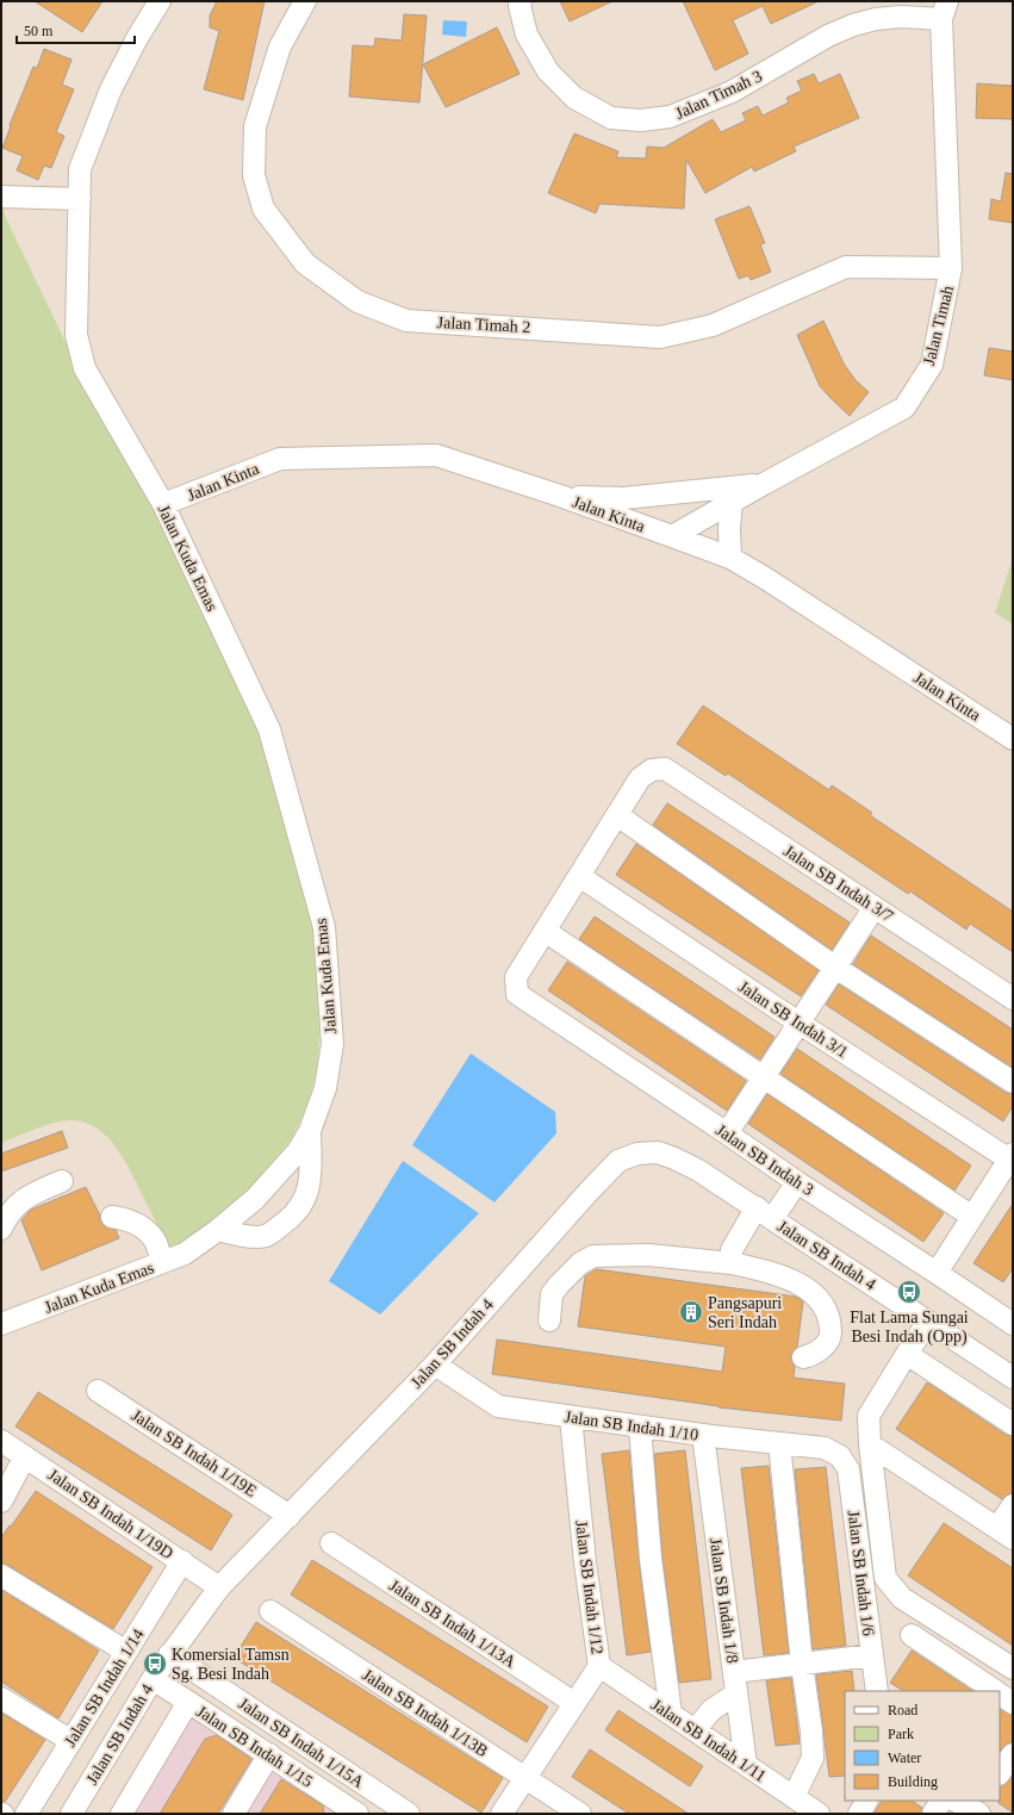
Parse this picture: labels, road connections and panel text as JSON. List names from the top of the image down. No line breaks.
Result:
{"streets":{"street":["Jalan Timah 3","Jalan Timah 2","Jalan Timah","Jalan Kinta","Jalan Kuda Emas","Jalan SB Indah 3/7","Jalan SB Indah 3/1","Jalan SB Indah 3","Jalan SB Indah 4","Jalan SB Indah 1/10","Jalan SB Indah 1/19E","Jalan SB Indah 1/19D","Jalan SB Indah 1/6","Jalan SB Indah 1/12","Jalan SB Indah 1/8","Jalan SB Indah 1/13A","Jalan SB Indah 1/14","Jalan SB Indah 1/13B","Jalan SB Indah 1/11","Jalan SB Indah 1/15A","Jalan SB Indah 1/15"]},"crossings":[["Jalan Timah 3","Jalan Timah"],["Jalan Timah 2","Jalan Timah"],["Jalan Timah","Jalan Kinta"],["Jalan Kinta","Jalan Kuda Emas"],["Jalan SB Indah 4","Jalan SB Indah 1/10"],["Jalan SB Indah 4","Jalan SB Indah 1/19E"],["Jalan SB Indah 4","Jalan SB Indah 1/19D"],["Jalan SB Indah 4","Jalan SB Indah 1/15A"],["Jalan SB Indah 4","Jalan SB Indah 1/15"],["Jalan SB Indah 1/10","Jalan SB Indah 1/6"],["Jalan SB Indah 1/10","Jalan SB Indah 1/12"],["Jalan SB Indah 1/10","Jalan SB Indah 1/8"],["Jalan SB Indah 1/19D","Jalan SB Indah 1/14"],["Jalan SB Indah 1/12","Jalan SB Indah 1/13A"],["Jalan SB Indah 1/12","Jalan SB Indah 1/13B"],["Jalan SB Indah 1/12","Jalan SB Indah 1/11"],["Jalan SB Indah 1/8","Jalan SB Indah 1/11"]],"places":{"bus stop":["Flat Lama Sungai Besi Indah (Opp)","Komersial Tamsn Sg. Besi Indah"],"building":["Pangsapuri Seri Indah"]},"legend":["Road","Park","Water","Building"],"scale_bar":"50 m"}
